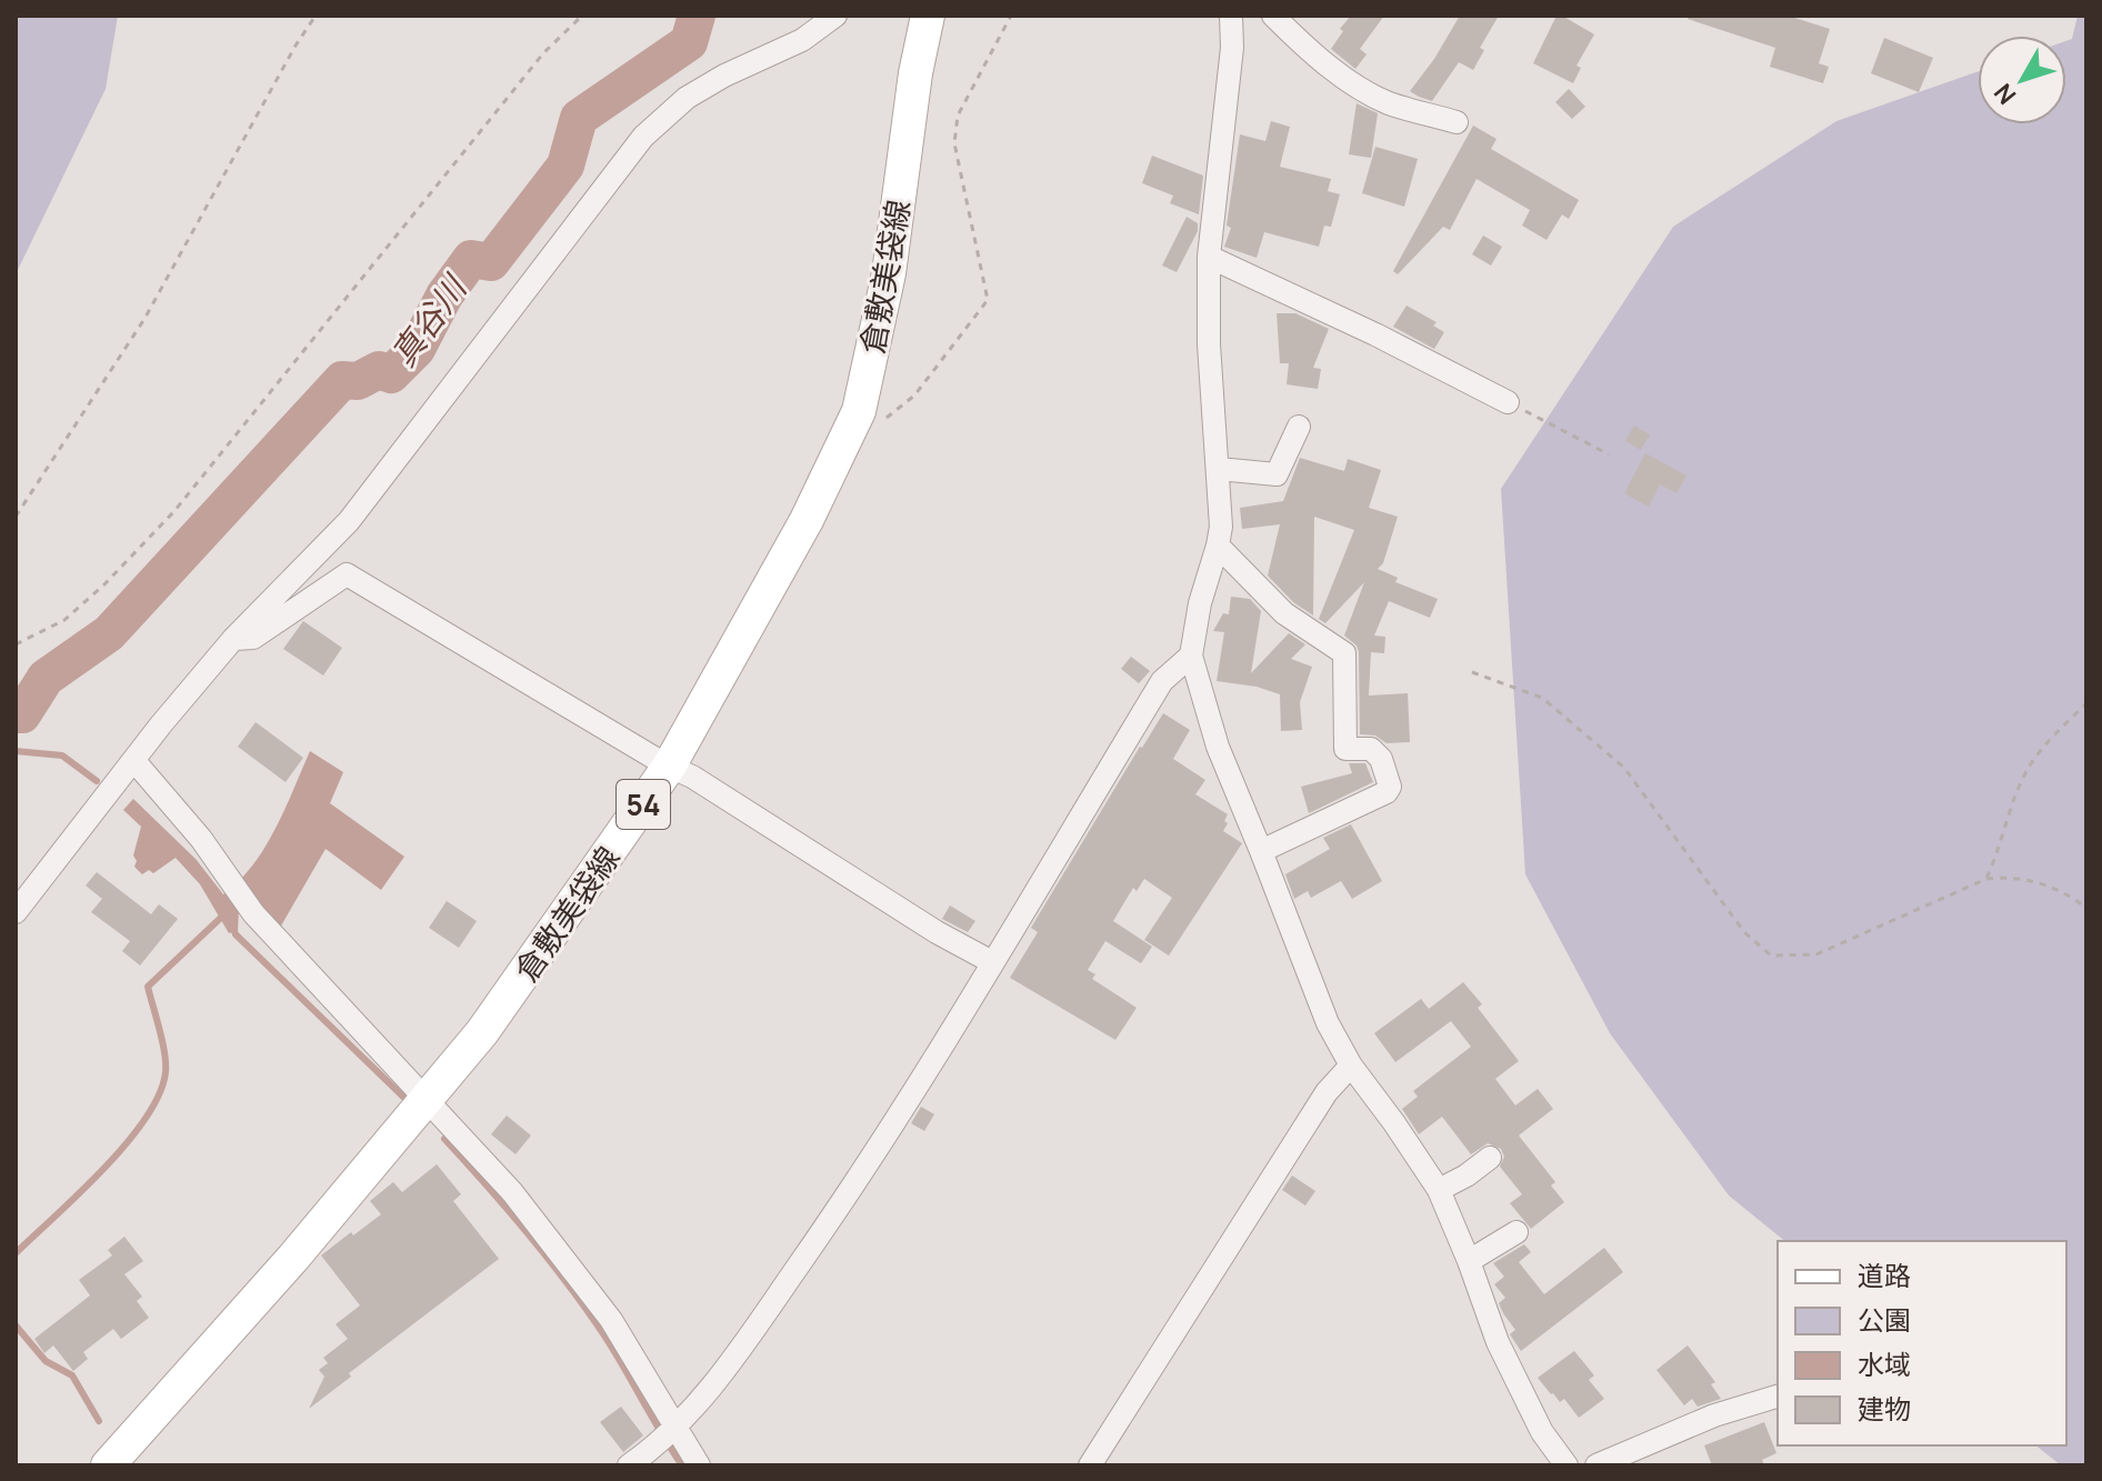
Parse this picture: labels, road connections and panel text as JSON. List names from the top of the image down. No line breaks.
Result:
{"streets":{"main road":["倉敷美袋線","54"]},"water":["真谷川"],"legend":["道路","公園","水域","建物"],"north":"bottom left"}
